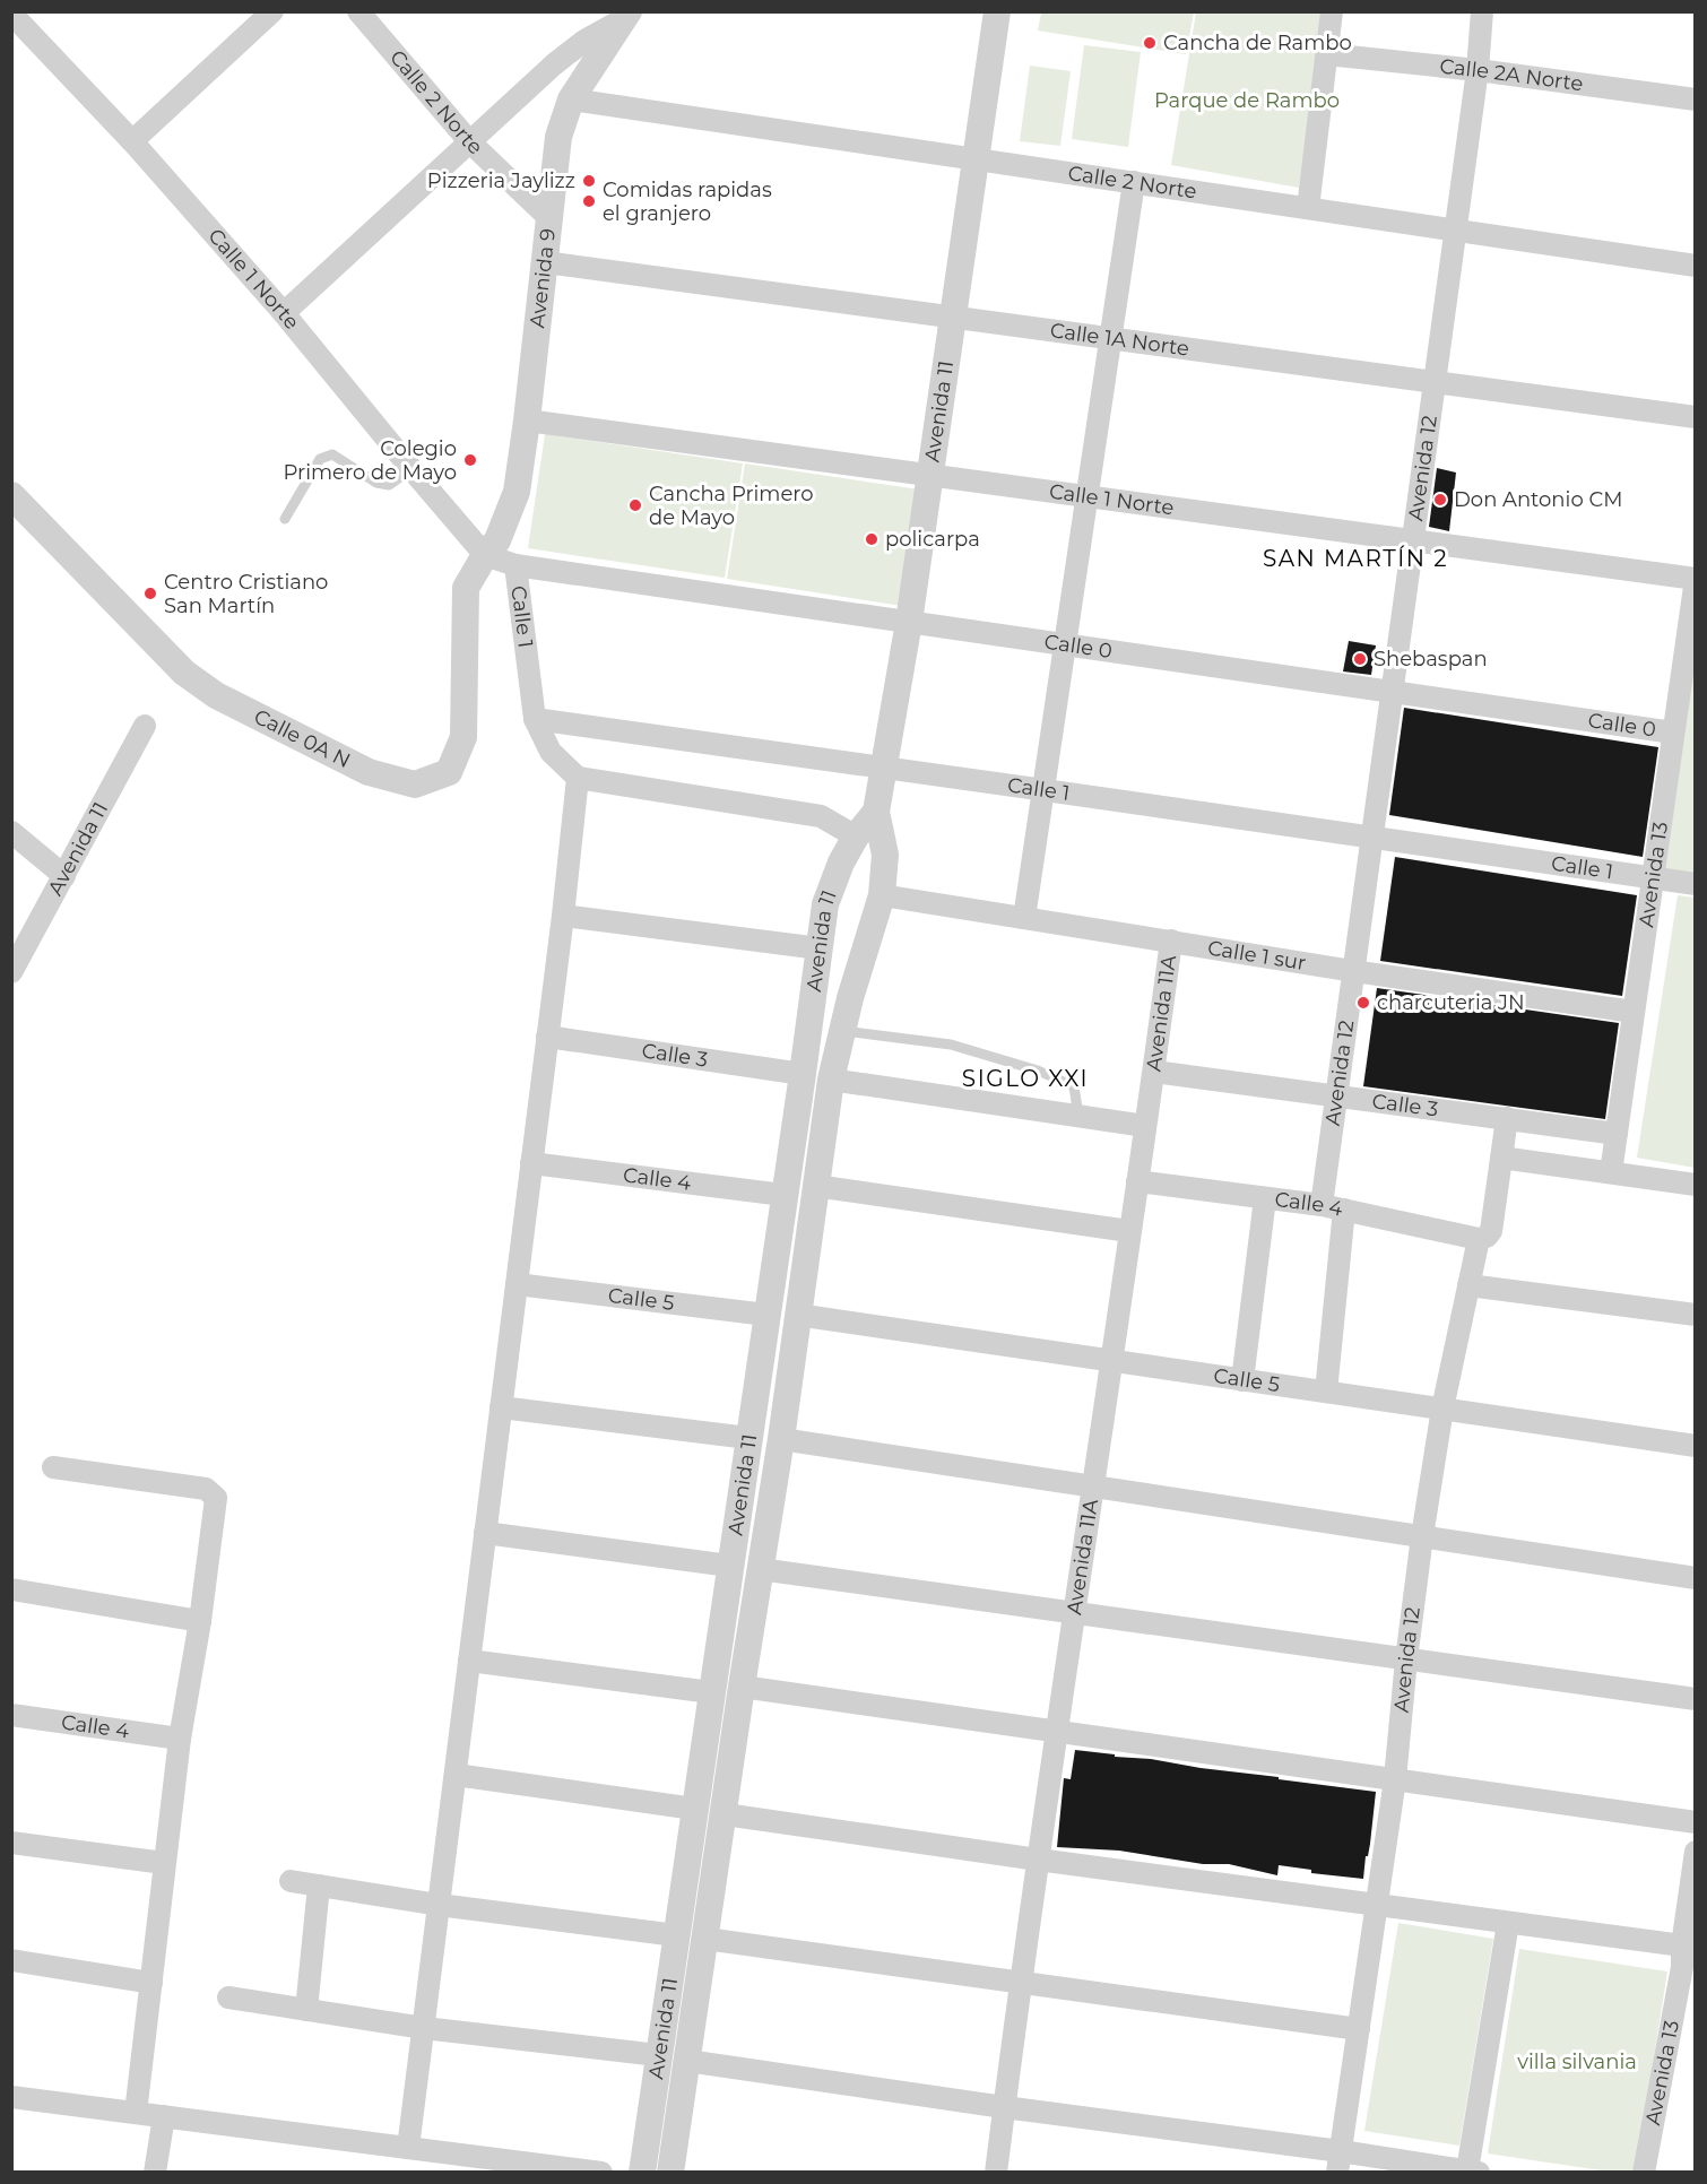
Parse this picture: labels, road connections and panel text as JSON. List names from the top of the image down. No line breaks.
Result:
{"streets":{"street":["Calle 2A Norte","Calle 2 Norte","Avenida 9","Calle 1 Norte","Calle 1A Norte","Avenida 11","Avenida 12","Calle 1","Calle 0","Calle 0A N","Avenida 13","Calle 1 sur","Avenida 11A","Calle 3","Calle 4","Calle 5"]},"crossings":[["Calle 2A Norte","Avenida 12"],["Calle 2 Norte","Avenida 9"],["Calle 2 Norte","Avenida 11"],["Calle 2 Norte","Avenida 12"],["Avenida 9","Calle 1 Norte"],["Avenida 9","Calle 1A Norte"],["Avenida 9","Calle 0"],["Avenida 9","Calle 0A N"],["Calle 1 Norte","Avenida 11"],["Calle 1 Norte","Avenida 12"],["Calle 1 Norte","Calle 0"],["Calle 1 Norte","Calle 0A N"],["Calle 1 Norte","Avenida 13"],["Calle 1A Norte","Avenida 11"],["Calle 1A Norte","Avenida 12"],["Avenida 11","Calle 1"],["Avenida 11","Calle 0"],["Avenida 11","Calle 1 sur"],["Avenida 11","Calle 3"],["Avenida 11","Calle 4"],["Avenida 11","Calle 5"],["Avenida 12","Calle 1"],["Avenida 12","Calle 0"],["Avenida 12","Calle 1 sur"],["Avenida 12","Calle 3"],["Avenida 12","Calle 4"],["Avenida 12","Calle 5"],["Calle 1","Calle 0"],["Calle 1","Avenida 13"],["Calle 0","Calle 0A N"],["Calle 0","Avenida 13"],["Avenida 13","Calle 1 sur"],["Avenida 13","Calle 3"],["Calle 1 sur","Avenida 11A"],["Avenida 11A","Calle 3"],["Avenida 11A","Calle 4"],["Avenida 11A","Calle 5"]],"districts":["SAN MARTÍN 2","SIGLO XXI"],"parks":["Parque de Rambo","villa silvania"],"places":["Cancha de Rambo","Pizzeria Jaylizz","Comidas rapidas el granjero","Colegio Primero de Mayo","Don Antonio CM","Cancha Primero de Mayo","policarpa","Centro Cristiano San Martín","Shebaspan","charcuteria JN"]}
